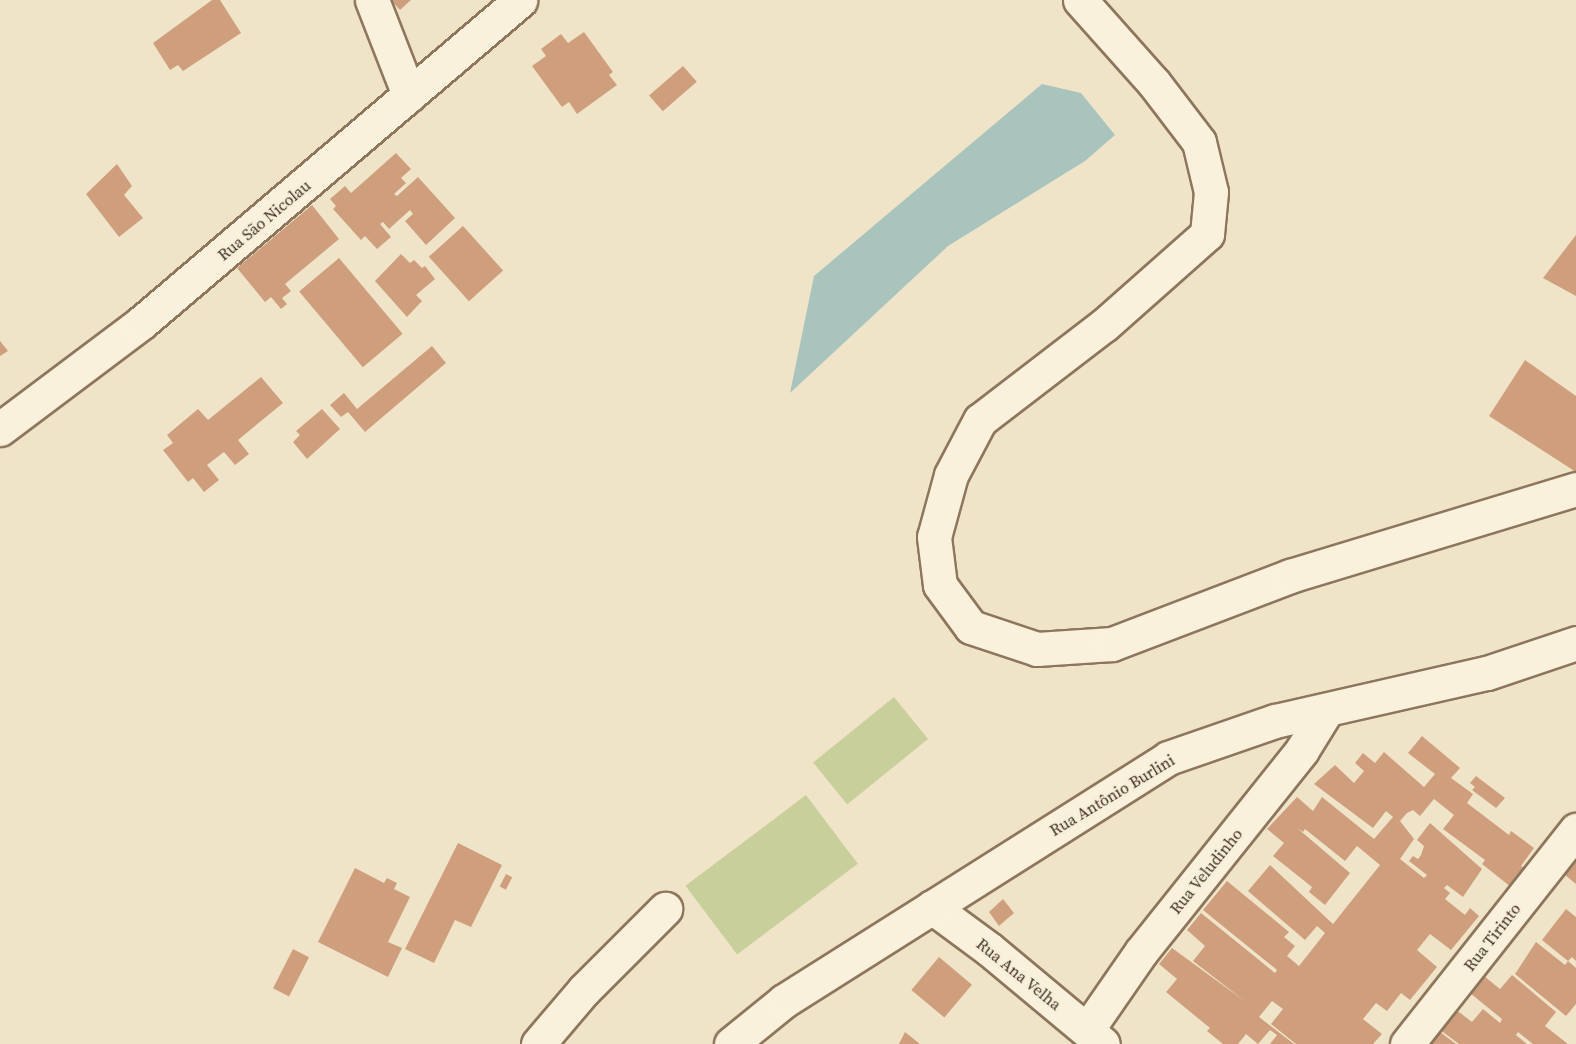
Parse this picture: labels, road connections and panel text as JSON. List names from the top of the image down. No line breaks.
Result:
{"streets":{"street":["Rua São Nicolau","Rua Antônio Burlini","Rua Veludinho","Rua Tirinto","Rua Ana Velha"]},"crossings":[["Rua Antônio Burlini","Rua Veludinho"],["Rua Antônio Burlini","Rua Ana Velha"],["Rua Veludinho","Rua Ana Velha"]]}
